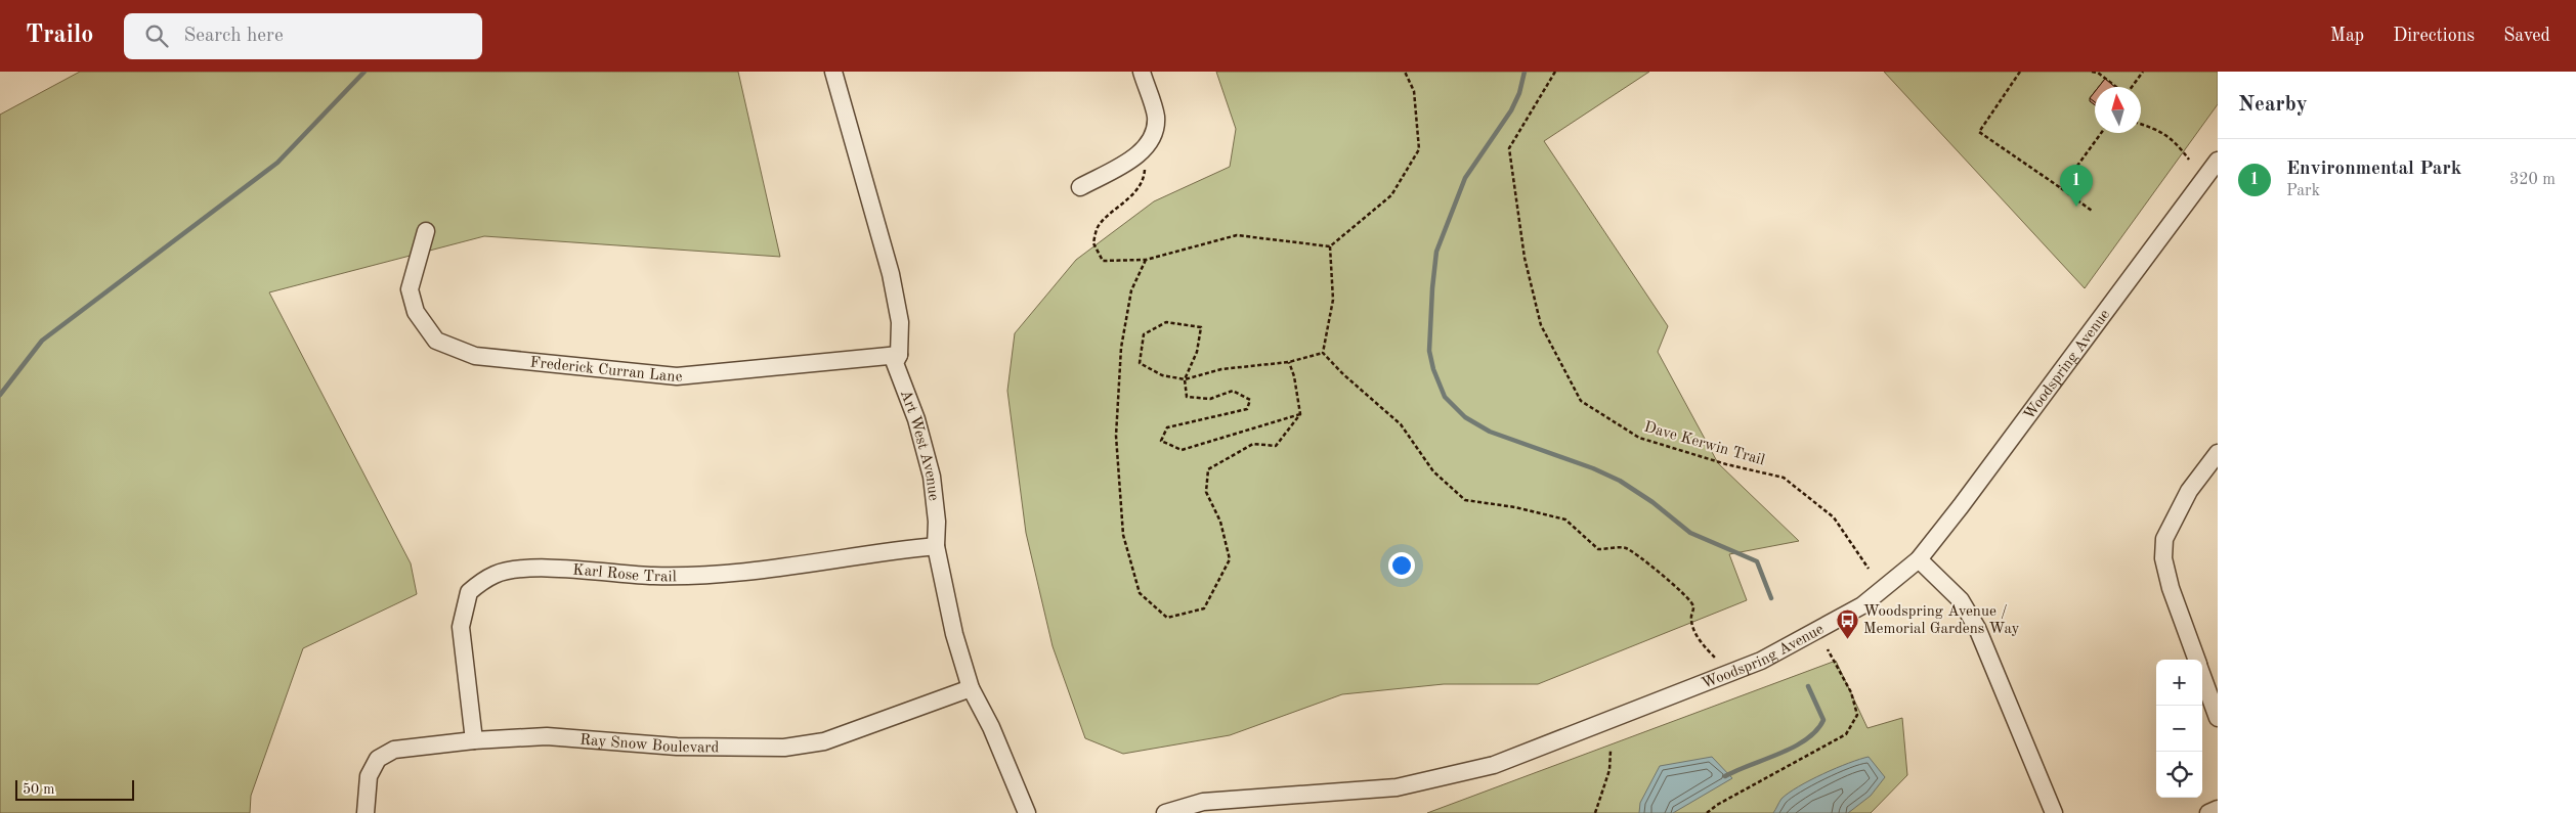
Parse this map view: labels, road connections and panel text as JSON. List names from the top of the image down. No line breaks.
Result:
{"streets":{"street":["Woodspring Avenue","Frederick Curran Lane","Art West Avenue","Karl Rose Trail","Ray Snow Boulevard"],"path":["Dave Kerwin Trail"]},"crossings":[["Frederick Curran Lane","Art West Avenue"],["Art West Avenue","Karl Rose Trail"],["Art West Avenue","Ray Snow Boulevard"],["Karl Rose Trail","Ray Snow Boulevard"]],"places":{"bus stop":["Woodspring Avenue / Memorial Gardens Way"]},"scale_bar":"50 m","north":"top","page":{"header":"Trailo","search":"Search here","nav":["Map","Directions","Saved"],"heading":"Nearby","list":[{"mark":"1","name":"Environmental Park","note":"Park","value":"320 m"}],"pins":"1","map_buttons":["+","−"],"scale":"50 m"}}
